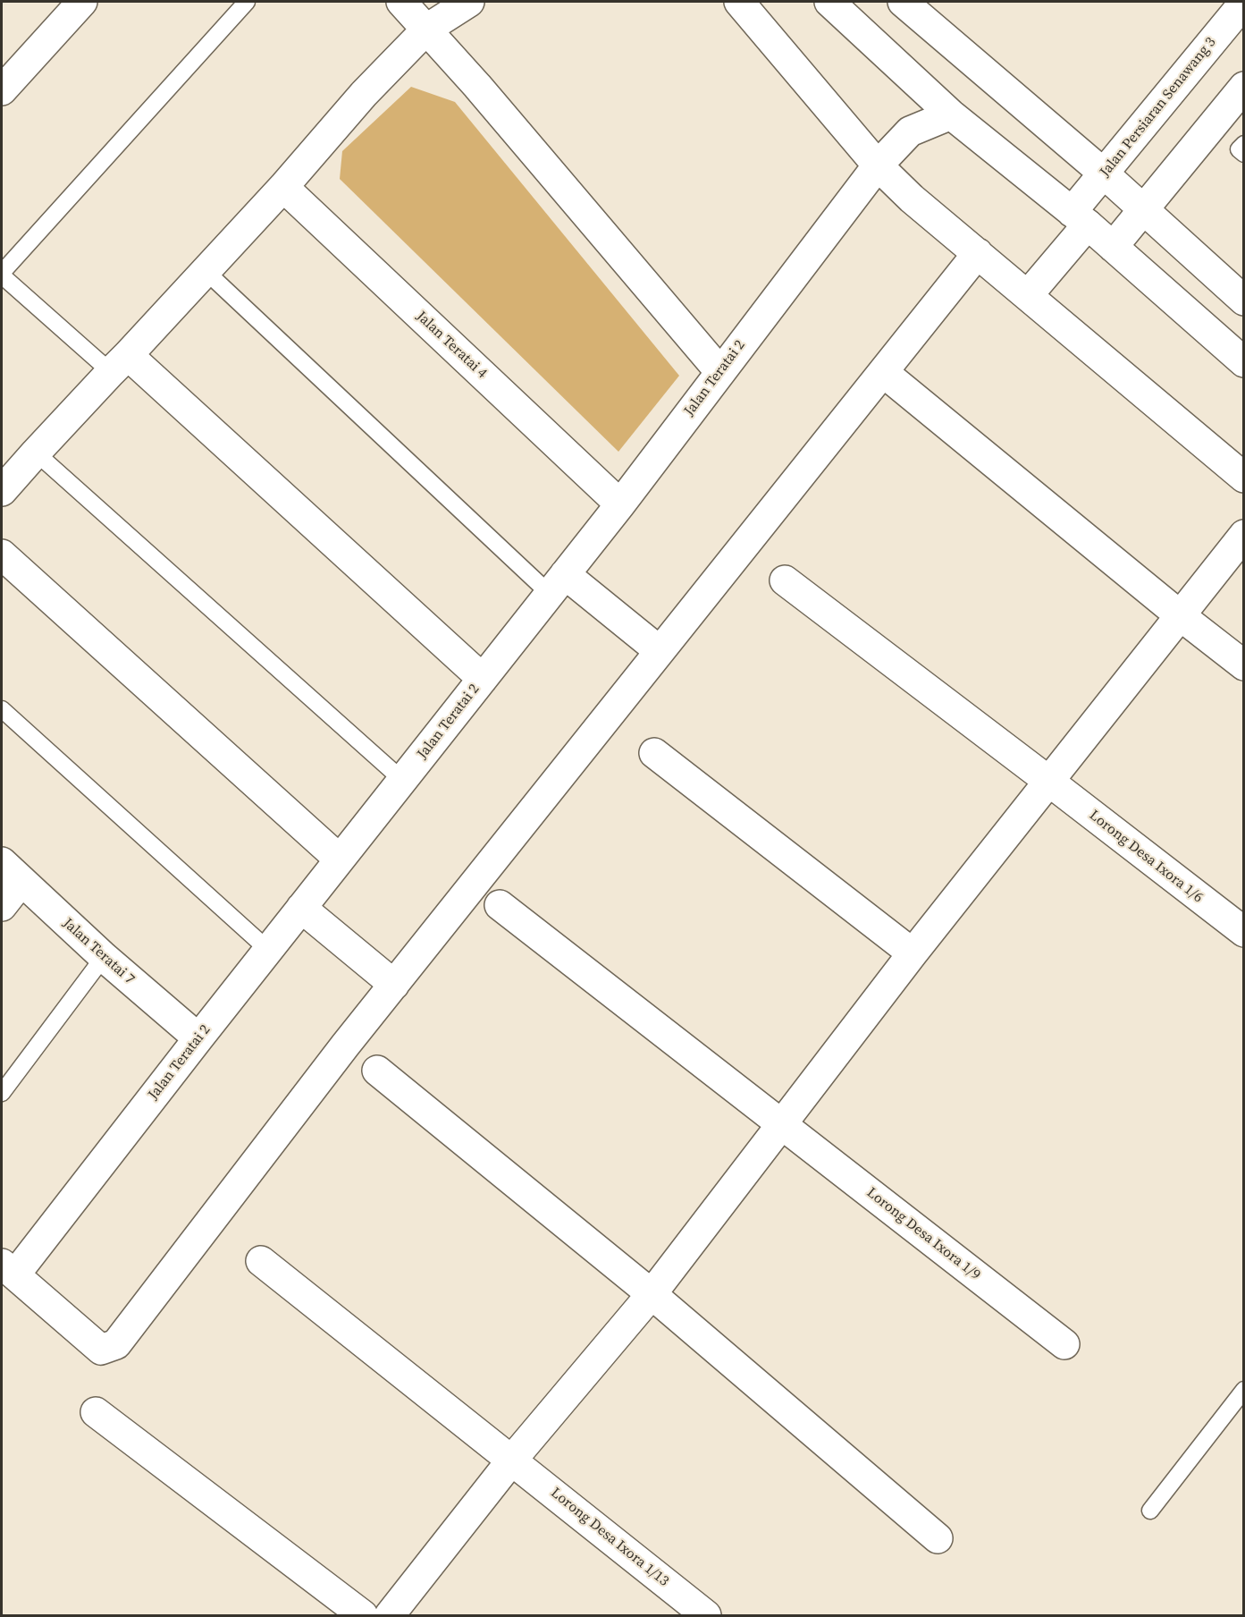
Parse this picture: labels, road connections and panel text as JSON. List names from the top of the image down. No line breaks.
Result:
{"streets":{"street":["Jalan Persiaran Senawang 3","Jalan Teratai 4","Jalan Teratai 2","Lorong Desa Ixora 1/6","Jalan Teratai 7","Lorong Desa Ixora 1/9","Lorong Desa Ixora 1/13"]},"crossings":[["Jalan Teratai 4","Jalan Teratai 2"],["Jalan Teratai 2","Jalan Teratai 7"]]}
